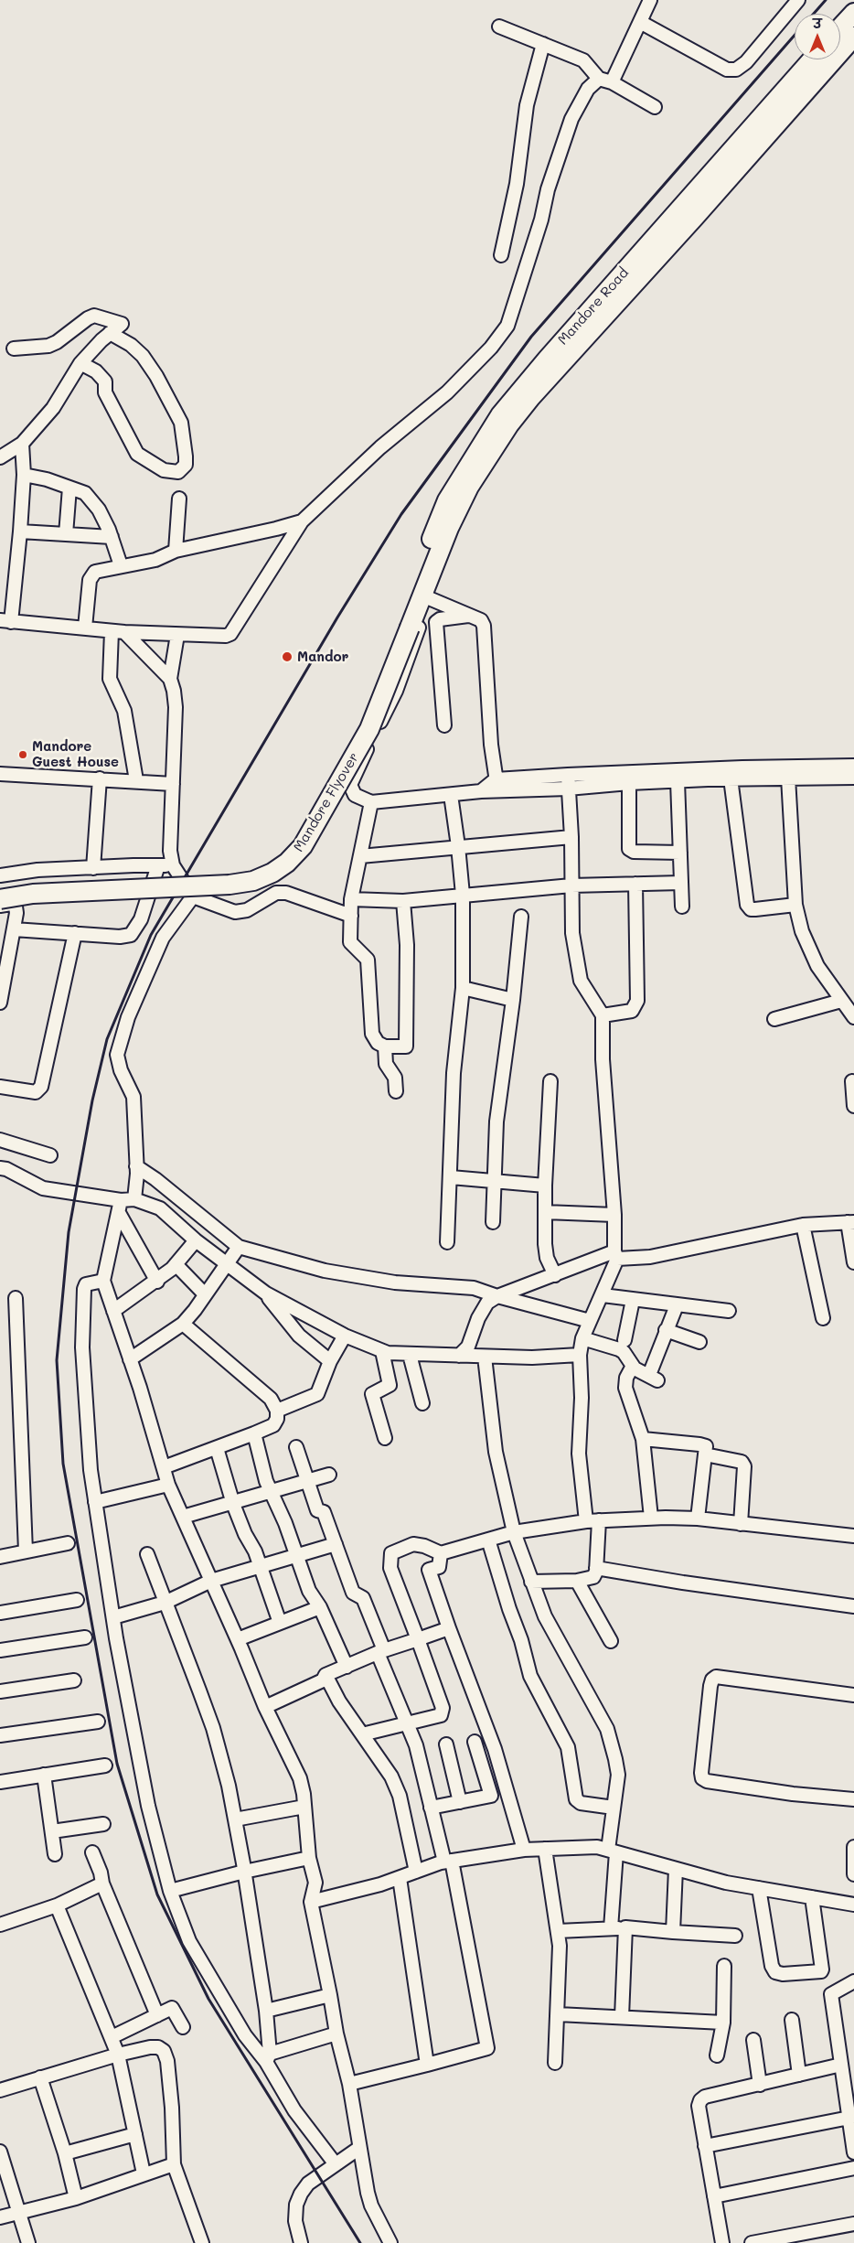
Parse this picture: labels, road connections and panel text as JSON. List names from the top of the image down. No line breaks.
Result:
{"streets":{"highway":["Mandore Flyover"]},"places":["Mandor","Mandore Guest House"],"north":"top"}
